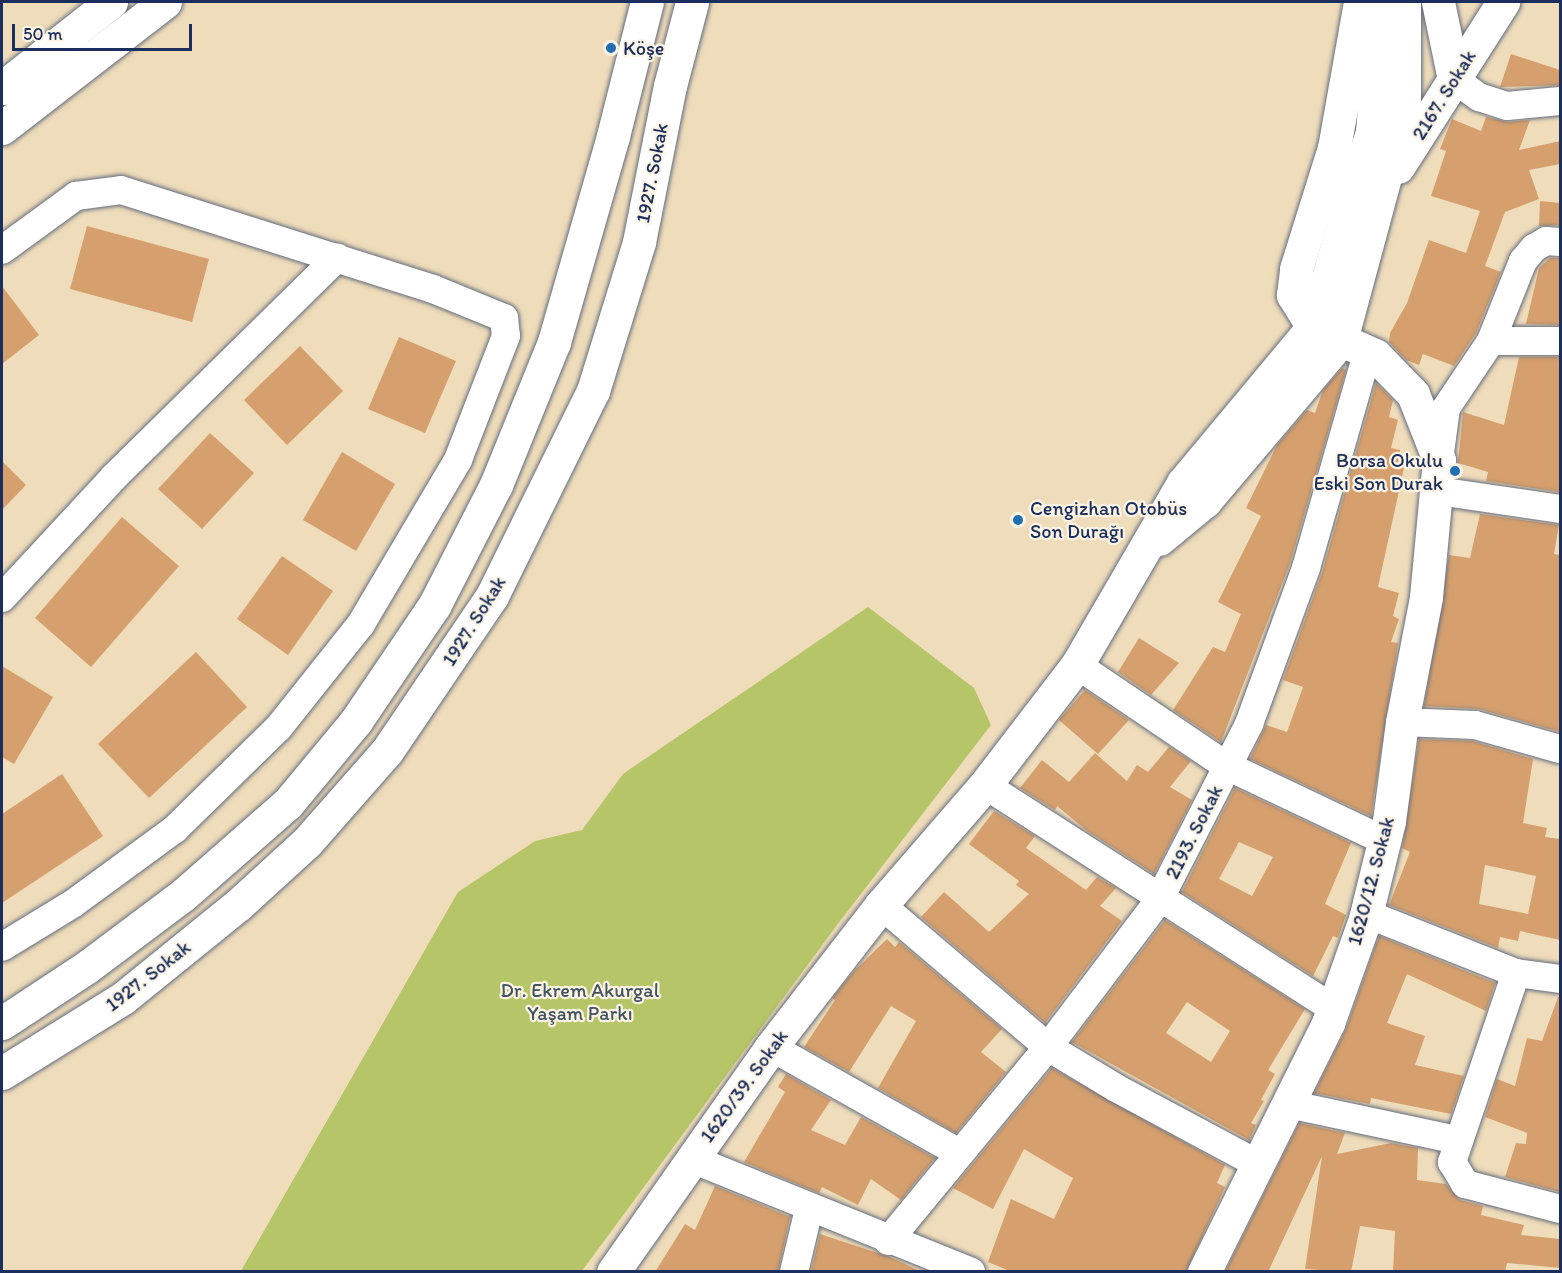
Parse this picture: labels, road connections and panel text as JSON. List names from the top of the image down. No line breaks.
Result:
{"streets":{"main road":["2167. Sokak","1927. Sokak","1620/12. Sokak","1620/39. Sokak"],"street":["2193. Sokak"]},"crossings":[["2193. Sokak","1620/12. Sokak"],["2193. Sokak","1620/39. Sokak"],["1620/12. Sokak","1620/39. Sokak"]],"parks":["Dr. Ekrem Akurgal Yaşam Parkı"],"places":["Köşe","Borsa Okulu Eski Son Durak","Cengizhan Otobüs Son Durağı"],"scale_bar":"50 m"}
